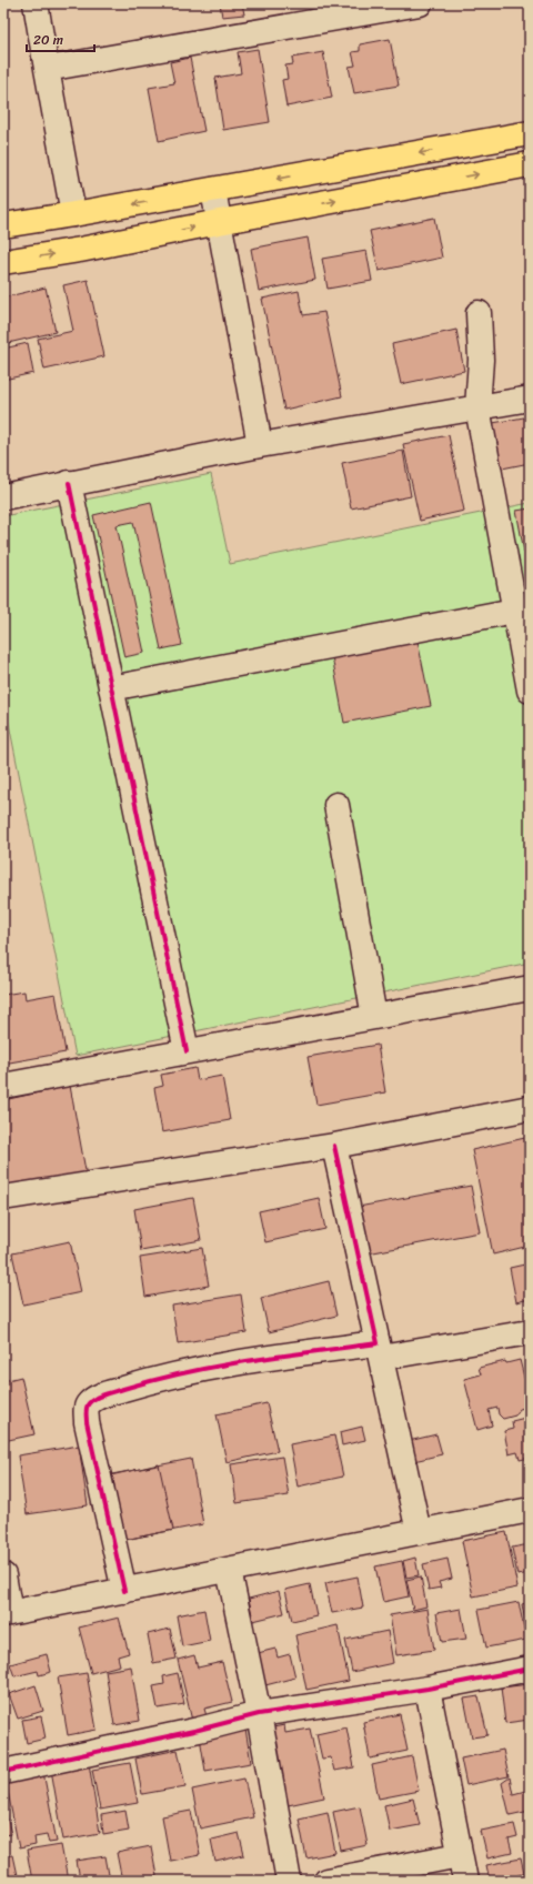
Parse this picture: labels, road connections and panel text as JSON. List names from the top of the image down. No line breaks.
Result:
{"scale_bar":"20 m"}
